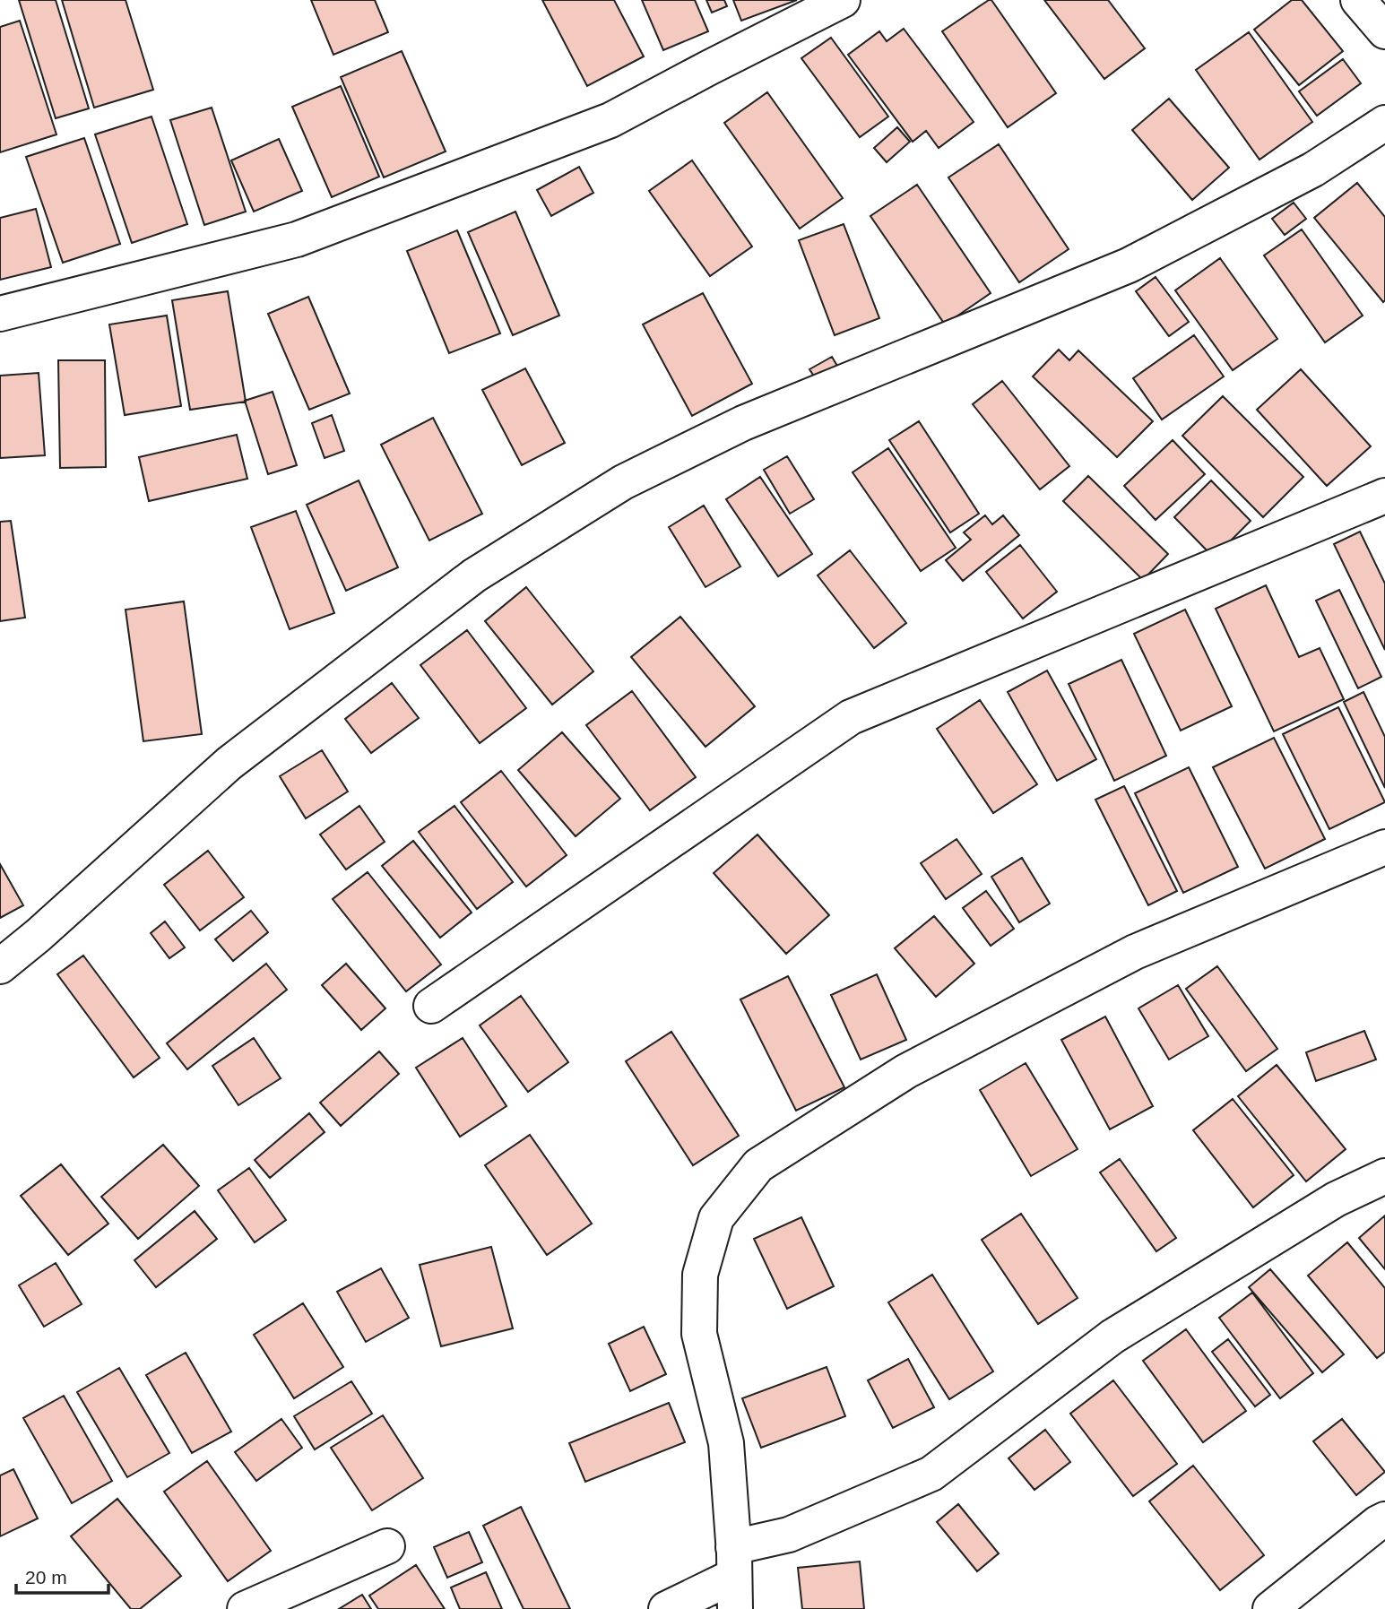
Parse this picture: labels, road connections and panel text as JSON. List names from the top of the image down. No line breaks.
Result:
{"scale_bar":"20 m"}
